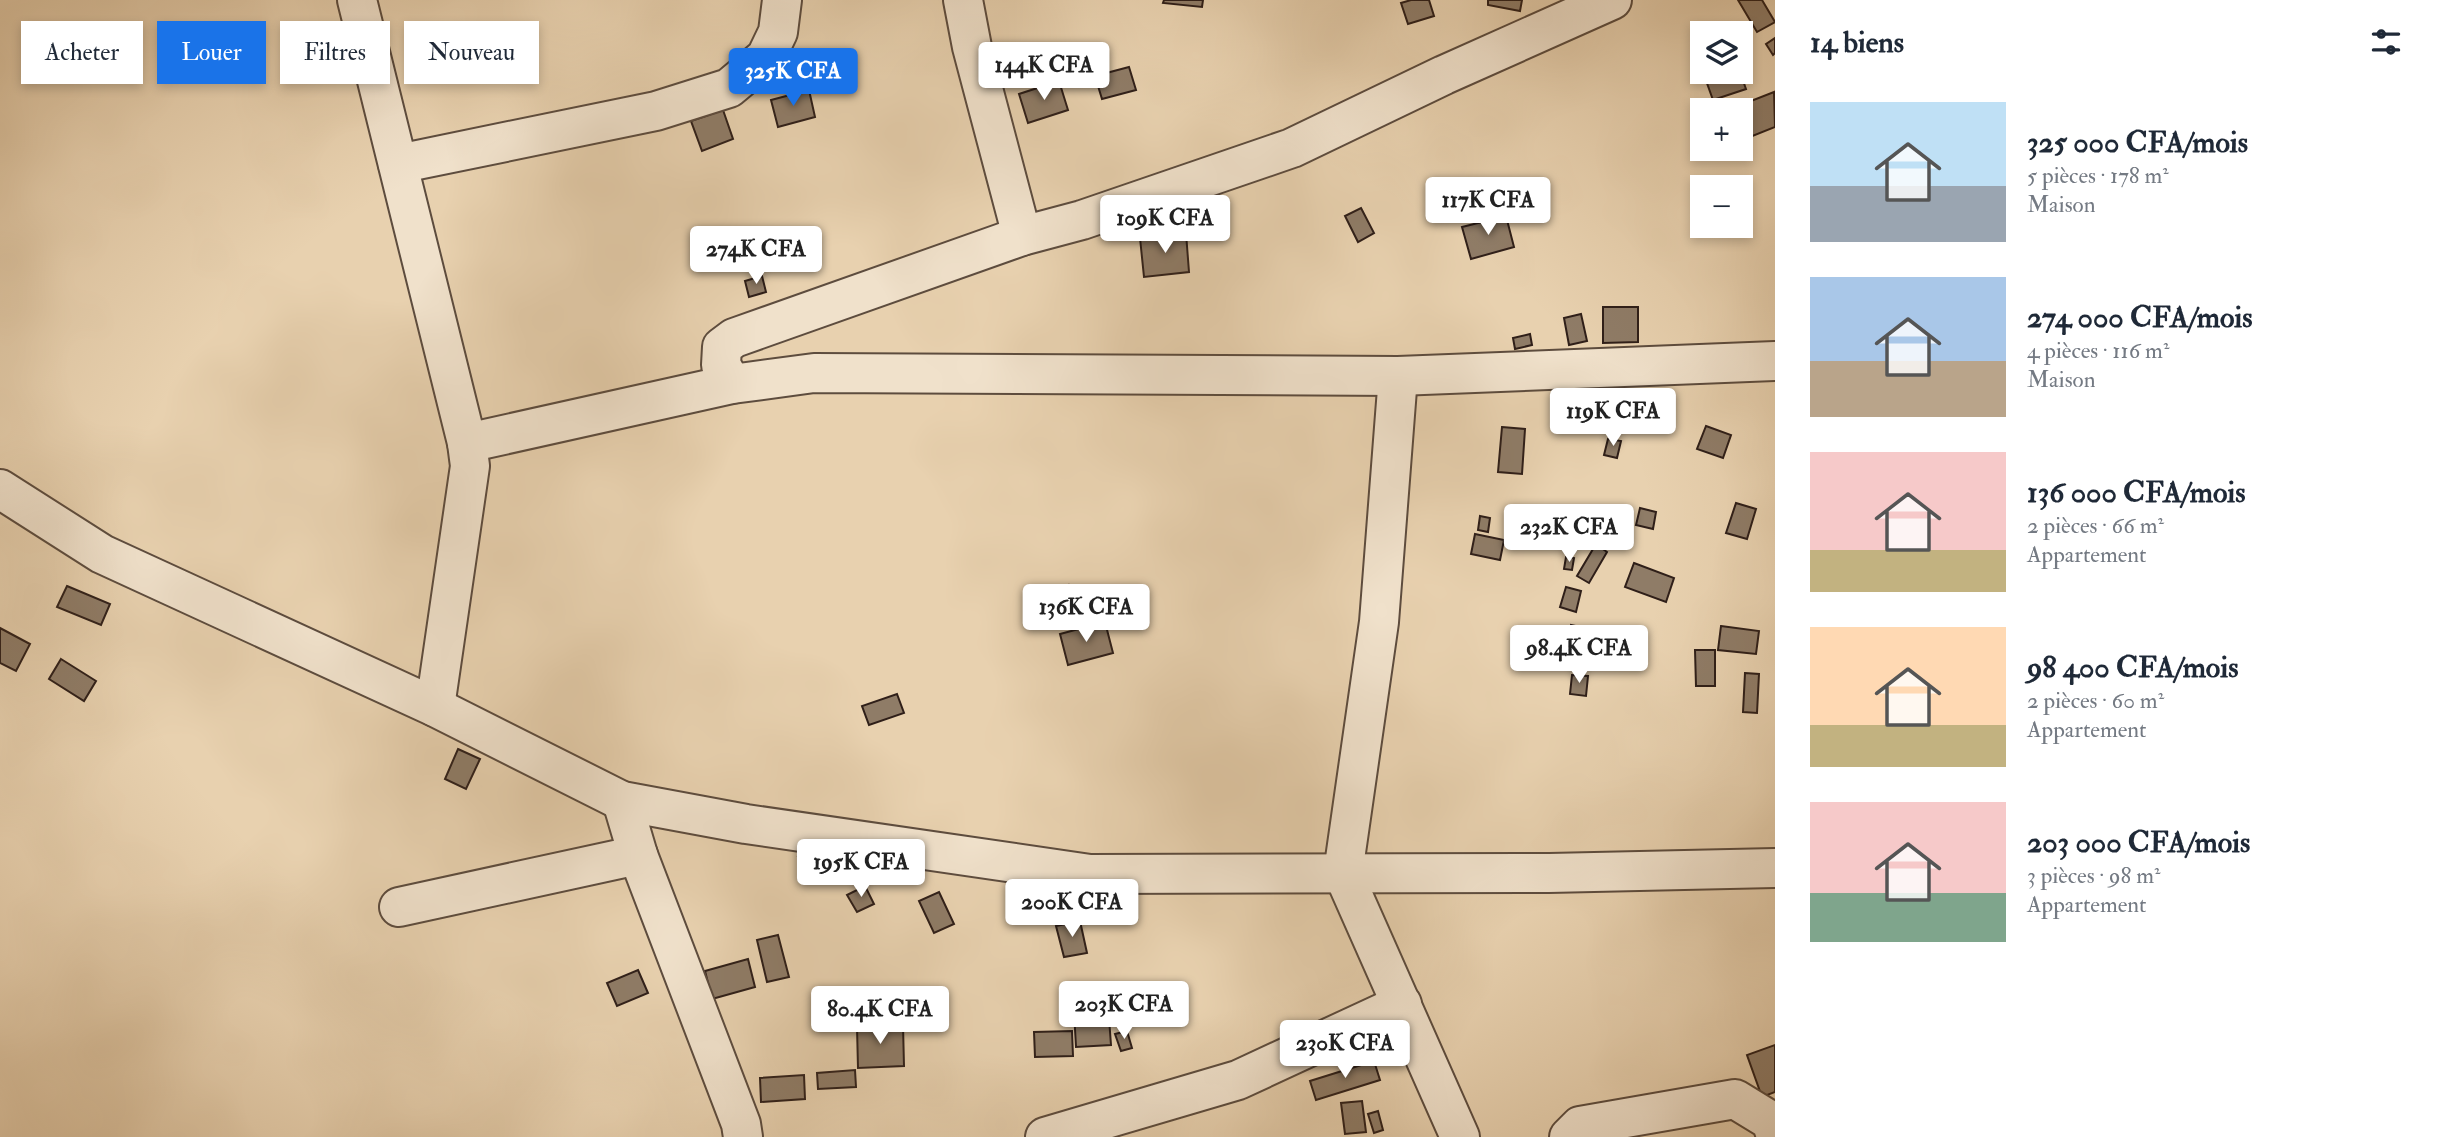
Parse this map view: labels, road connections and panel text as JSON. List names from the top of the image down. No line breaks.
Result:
{"page":{"heading":"14 biens","map_buttons":["+","−"],"chip":["Acheter","Louer","Filtres","Nouveau"],"price":["144K CFA","325K CFA","117K CFA","109K CFA","274K CFA","119K CFA","232K CFA","136K CFA","98.4K CFA","195K CFA","200K CFA","203K CFA","80.4K CFA","230K CFA"],"list":[{"name":"325 000 CFA/mois","note":"5 pièces · 178 m² · Maison"},{"name":"274 000 CFA/mois","note":"4 pièces · 116 m² · Maison"},{"name":"136 000 CFA/mois","note":"2 pièces · 66 m² · Appartement"},{"name":"98 400 CFA/mois","note":"2 pièces · 60 m² · Appartement"},{"name":"203 000 CFA/mois","note":"3 pièces · 98 m² · Appartement"}]}}
